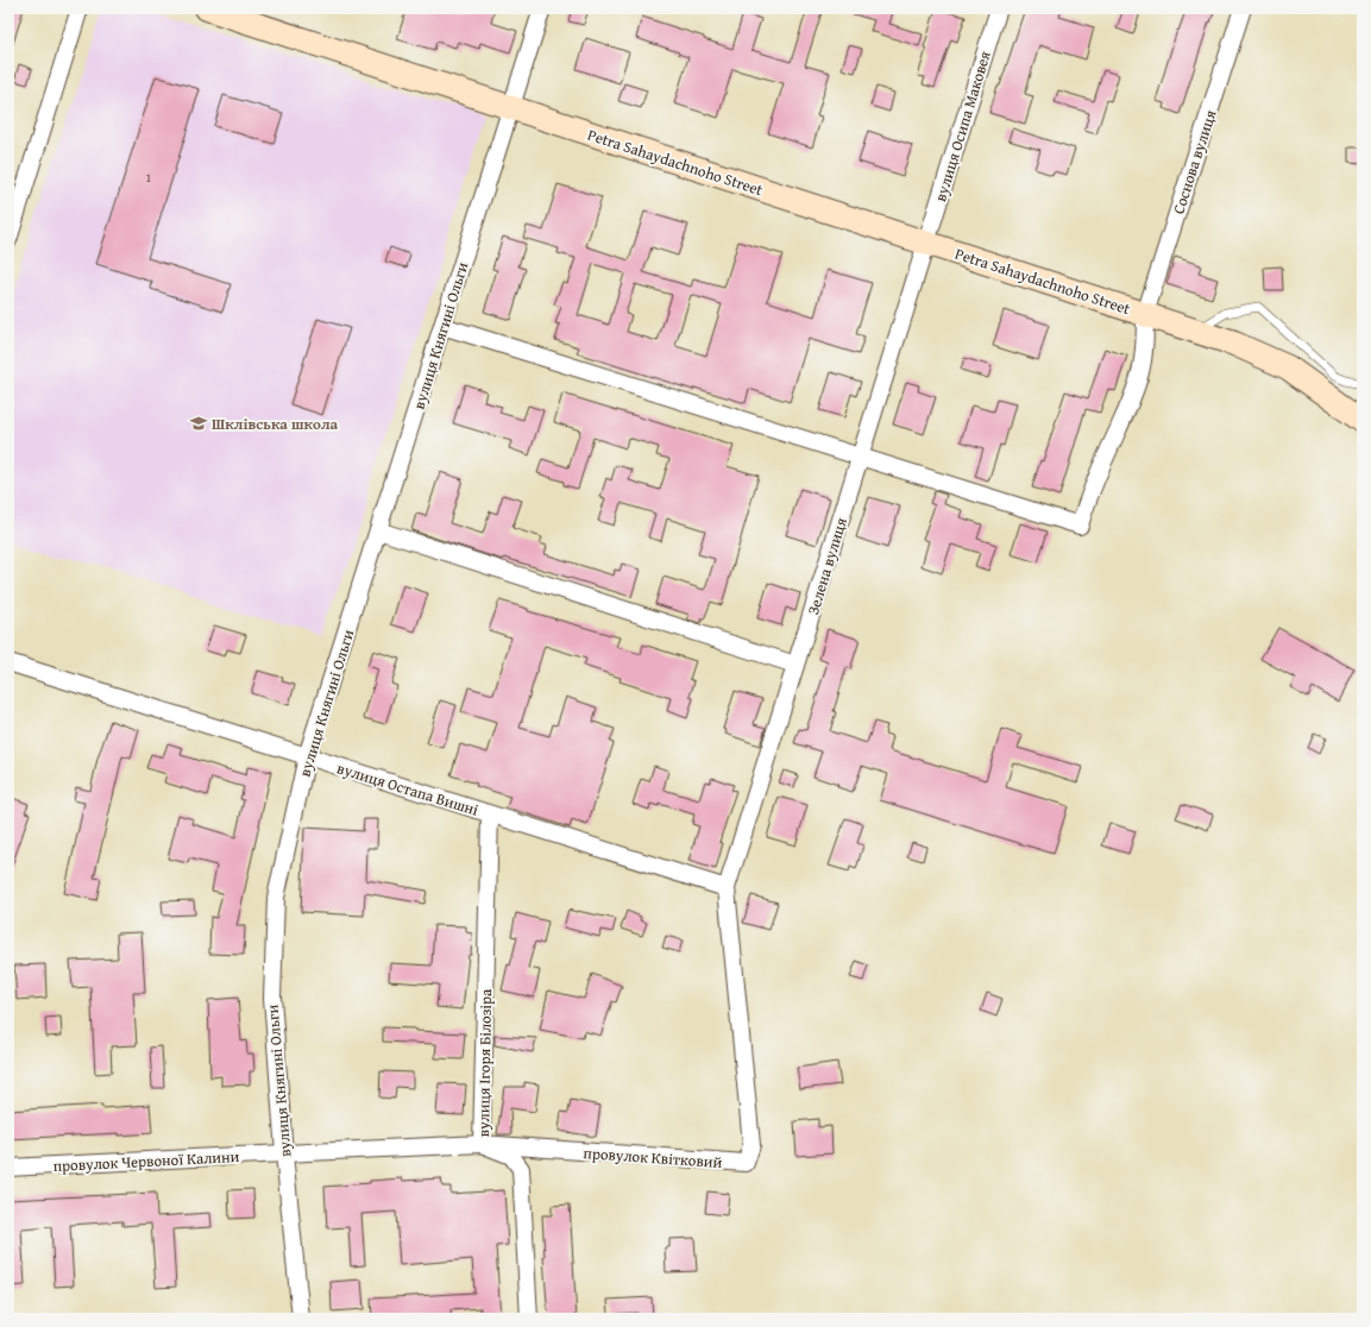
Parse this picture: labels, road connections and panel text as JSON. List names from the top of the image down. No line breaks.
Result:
{"streets":{"street":["вулиця Осипа Маковея","Petra Sahaydachnoho Street","Соснова вулиця","вулиця Княгині Ольги","Зелена вулиця","вулиця Остапа Вишні","вулиця Ігоря Білозіра","провулок Квітковий","провулок Червоної Калини"]},"crossings":[["вулиця Осипа Маковея","Petra Sahaydachnoho Street"],["вулиця Осипа Маковея","Зелена вулиця"],["Petra Sahaydachnoho Street","Соснова вулиця"],["Petra Sahaydachnoho Street","вулиця Княгині Ольги"],["Petra Sahaydachnoho Street","Зелена вулиця"],["Соснова вулиця","Зелена вулиця"],["вулиця Княгині Ольги","вулиця Остапа Вишні"],["вулиця Княгині Ольги","провулок Квітковий"],["вулиця Княгині Ольги","провулок Червоної Калини"],["Зелена вулиця","вулиця Остапа Вишні"],["Зелена вулиця","провулок Квітковий"],["вулиця Остапа Вишні","вулиця Ігоря Білозіра"],["вулиця Остапа Вишні","провулок Квітковий"],["вулиця Ігоря Білозіра","провулок Квітковий"],["провулок Квітковий","провулок Червоної Калини"]],"places":{"school or university":["Шклівська школа"]},"house_numbers":["1"]}
